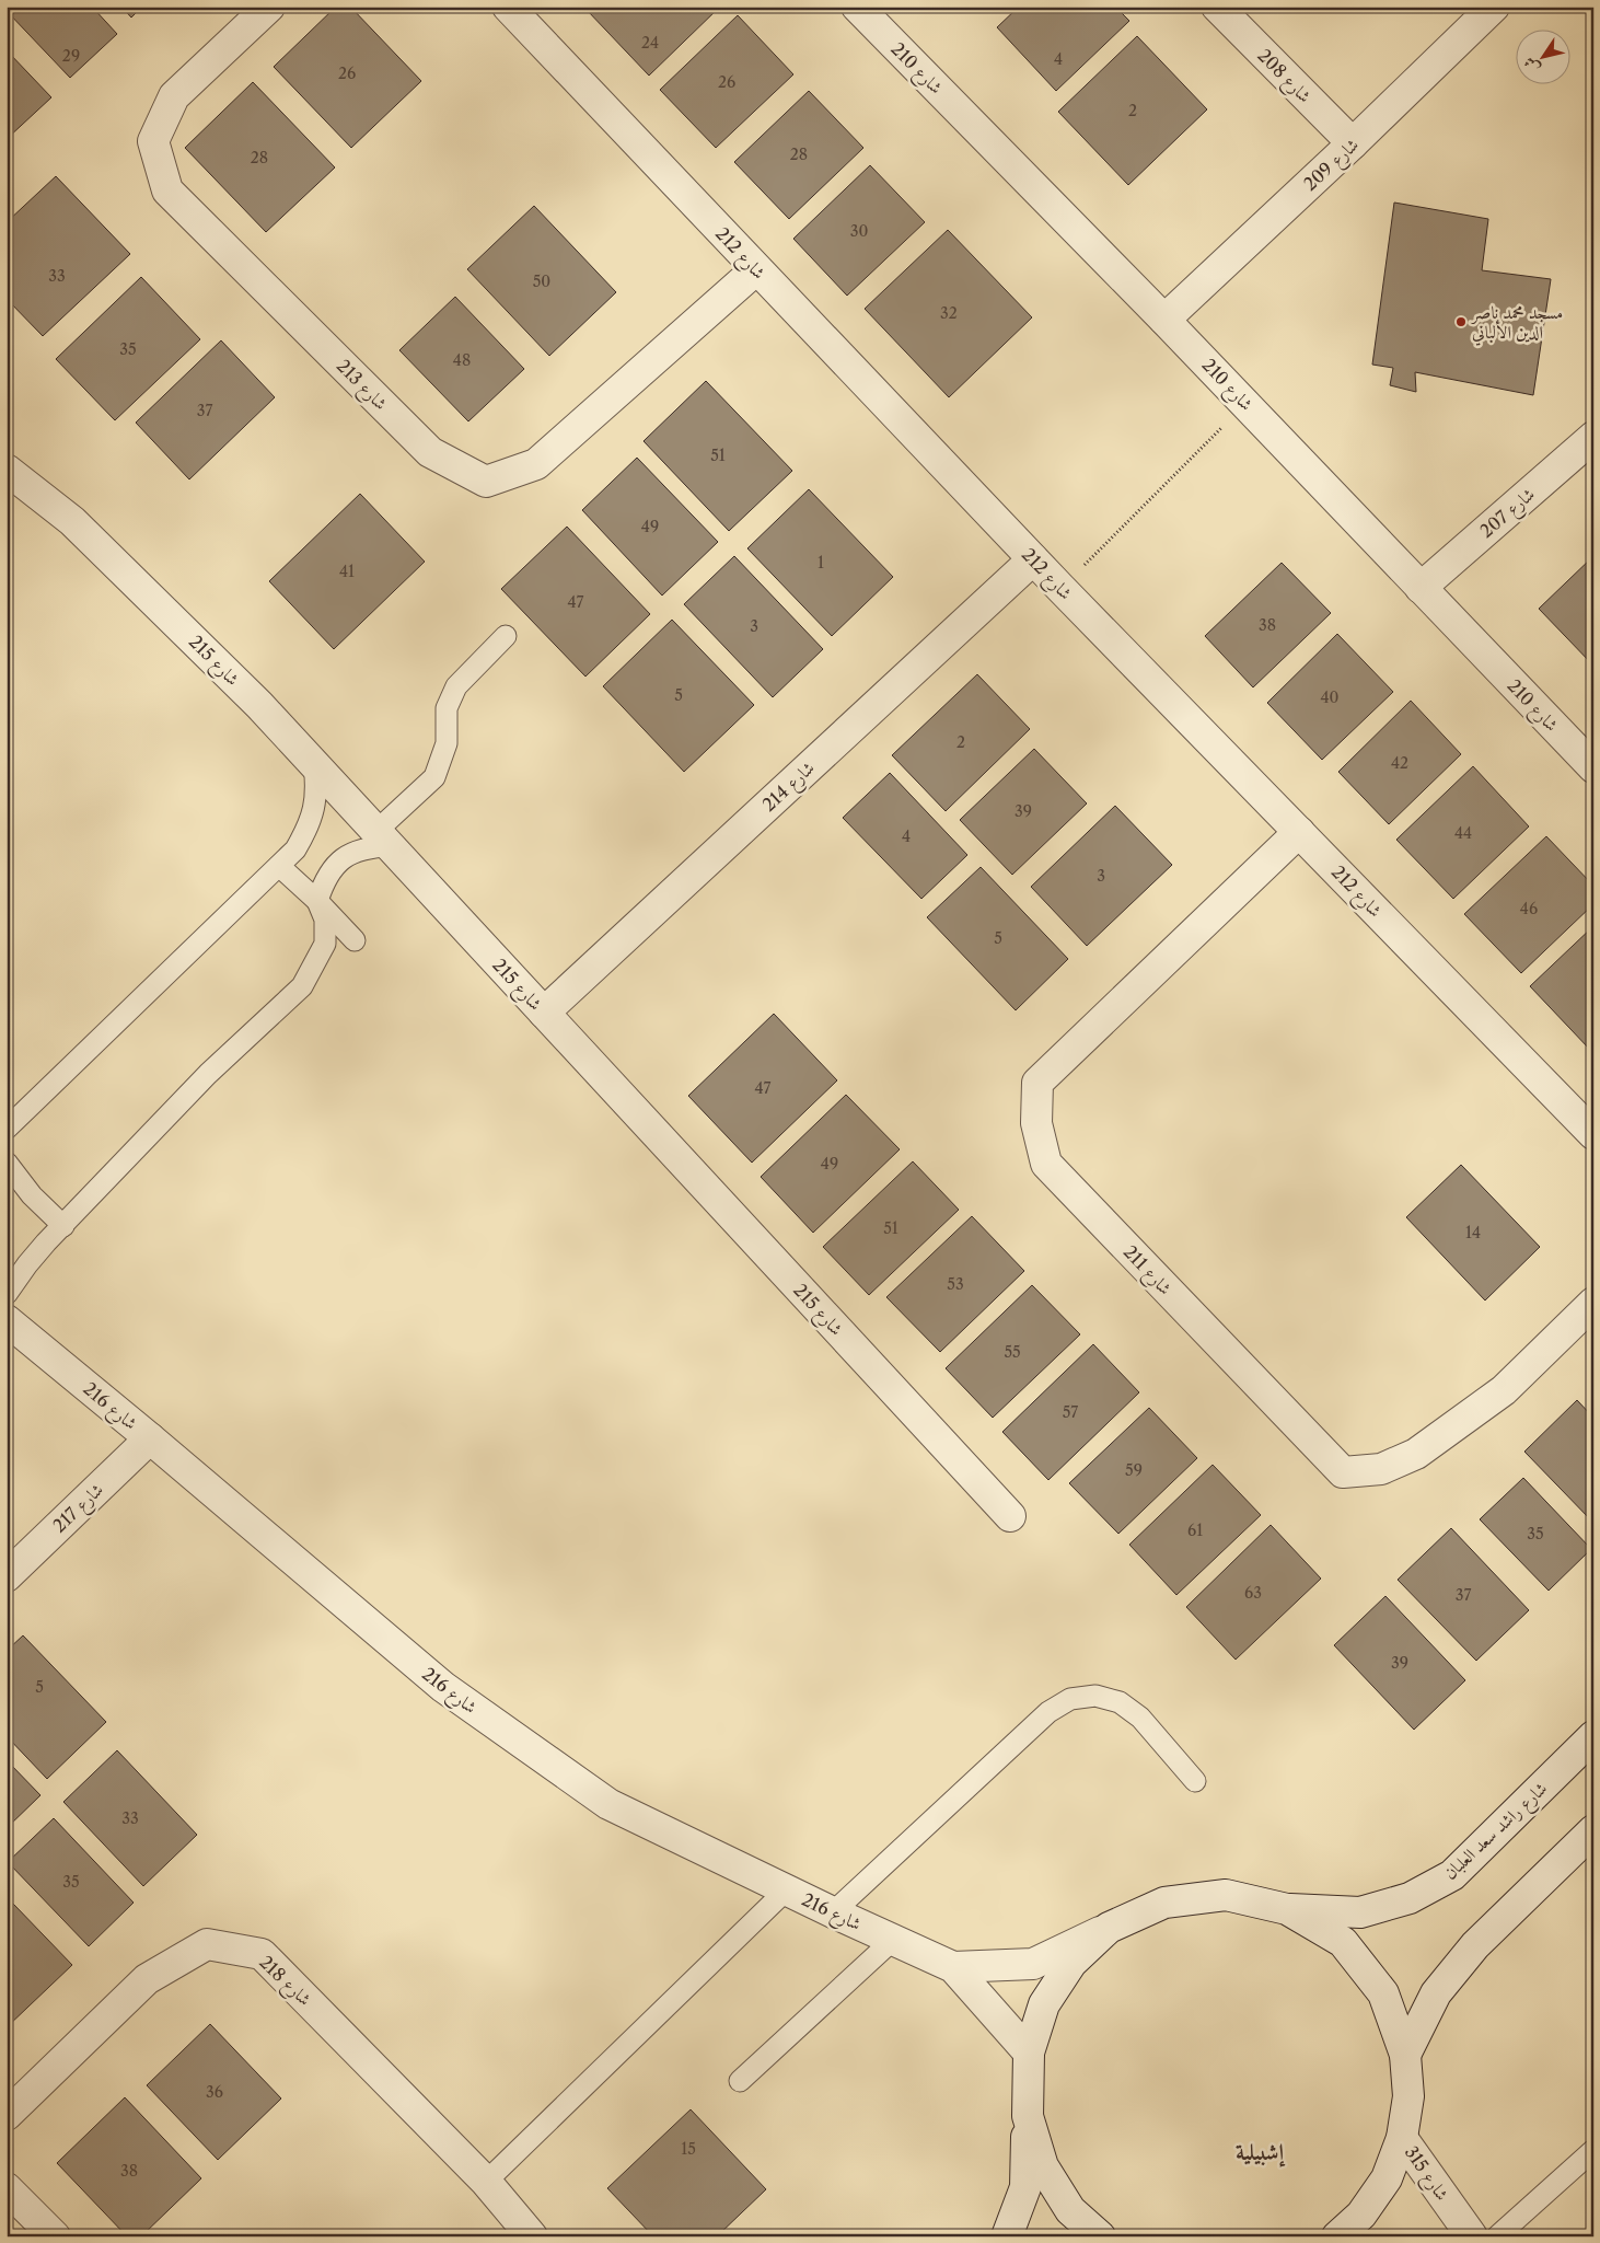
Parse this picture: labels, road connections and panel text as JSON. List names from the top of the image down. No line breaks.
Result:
{"streets":{"street":["شارع 210","شارع 208","شارع 209","شارع 212","شارع 213","شارع 207","شارع 215","شارع 214","شارع 211","شارع 216","شارع 217","شارع راشد سعد العلبان","شارع 218","شارع 315"]},"crossings":[["شارع 210","شارع 209"],["شارع 210","شارع 207"],["شارع 208","شارع 209"],["شارع 212","شارع 213"],["شارع 212","شارع 214"],["شارع 212","شارع 211"],["شارع 215","شارع 214"],["شارع 216","شارع 217"],["شارع 216","شارع راشد سعد العلبان"]],"districts":["إشبيلية"],"places":["مسجد محمد ناصر الدين الألباني"],"house_numbers":["24","29","4","26","26","2","28","28","30","33","50","32","35","48","37","51","49","1","41","47","38","3","5","40","2","42","39","44","4","3","46","5","47","49","51","14","53","55","57","59","61","35","63","37","39","5","33","35","36","15","38"],"north":"bottom left"}
